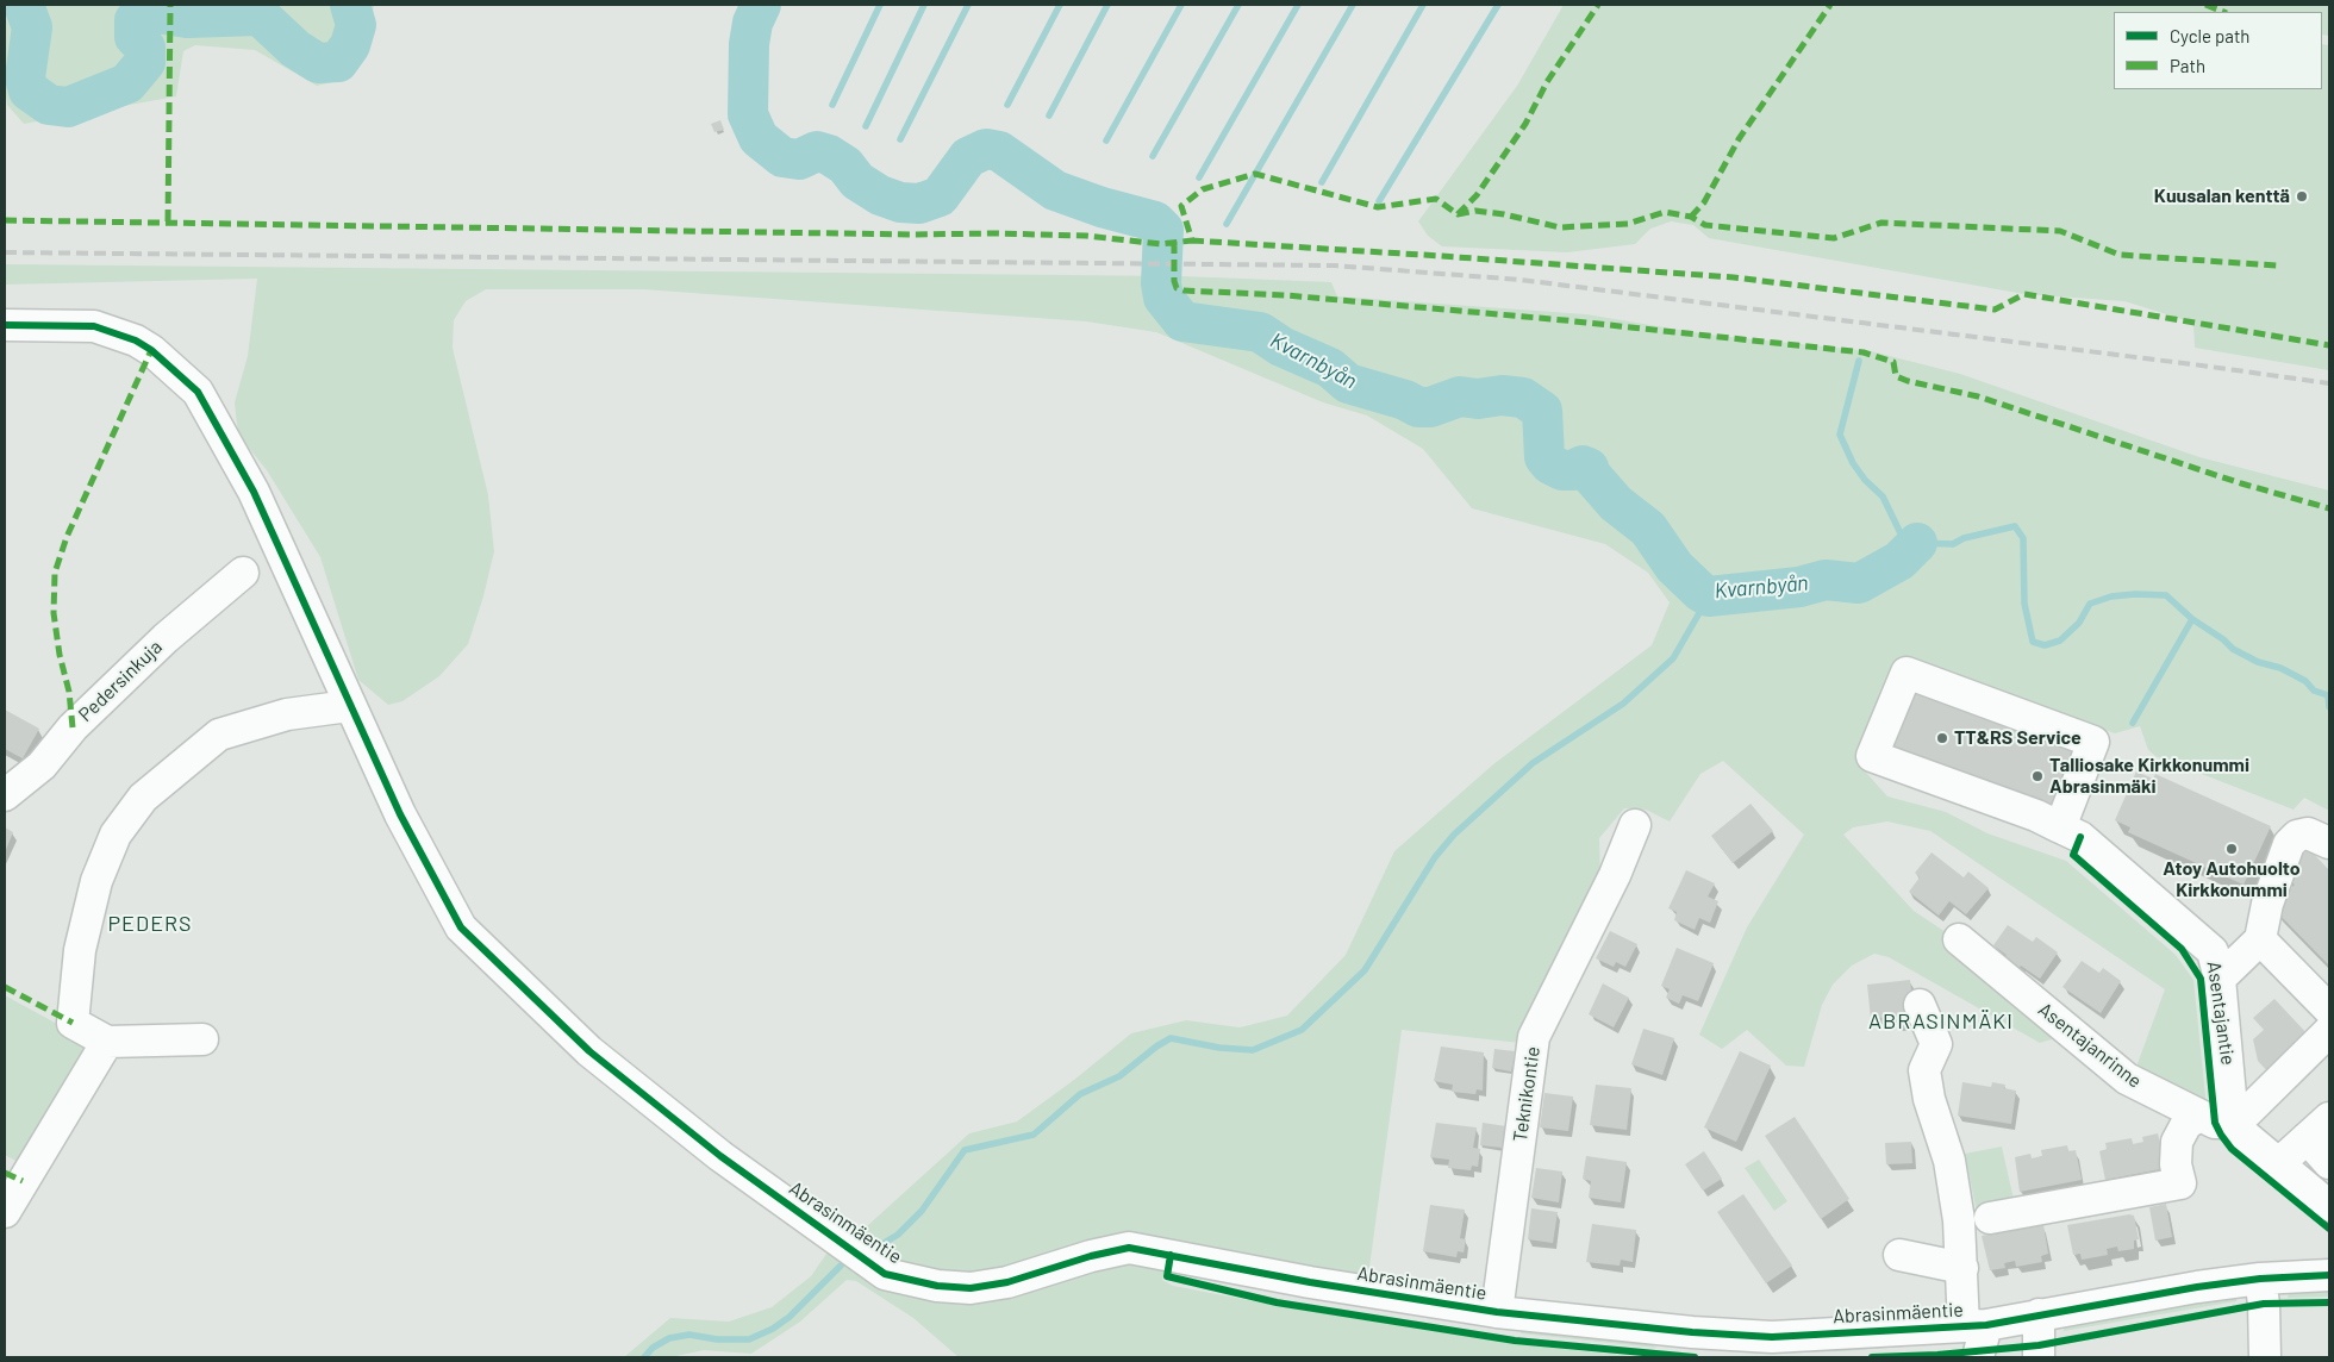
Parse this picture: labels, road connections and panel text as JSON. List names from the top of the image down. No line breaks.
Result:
{"streets":{"street":["Pedersinkuja","Asentajantie","Asentajanrinne","Teknikontie","Abrasinmäentie"]},"crossings":[["Asentajantie","Asentajanrinne"],["Teknikontie","Abrasinmäentie"]],"districts":["PEDERS","ABRASINMÄKI"],"water":["Kvarnbyån"],"places":["Kuusalan kenttä","TT&RS Service","Talliosake Kirkkonummi Abrasinmäki","Atoy Autohuolto Kirkkonummi"],"legend":["Cycle path","Path"]}
